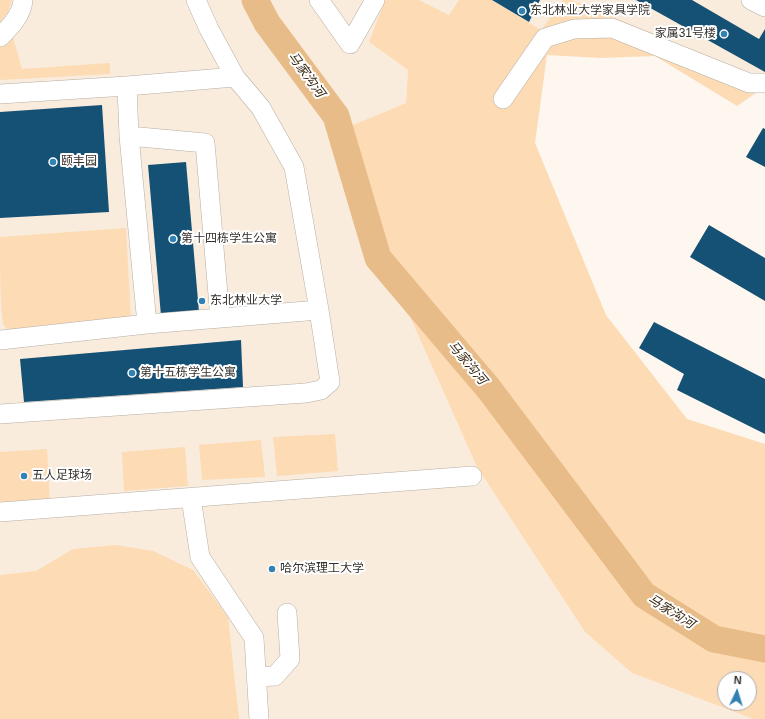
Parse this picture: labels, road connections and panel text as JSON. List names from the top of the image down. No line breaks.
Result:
{"water":["马家沟河"],"places":["东北林业大学家具学院","家属31号楼","颐丰园","第十四栋学生公寓","东北林业大学","第十五栋学生公寓","五人足球场","哈尔滨理工大学"],"north":"top"}
